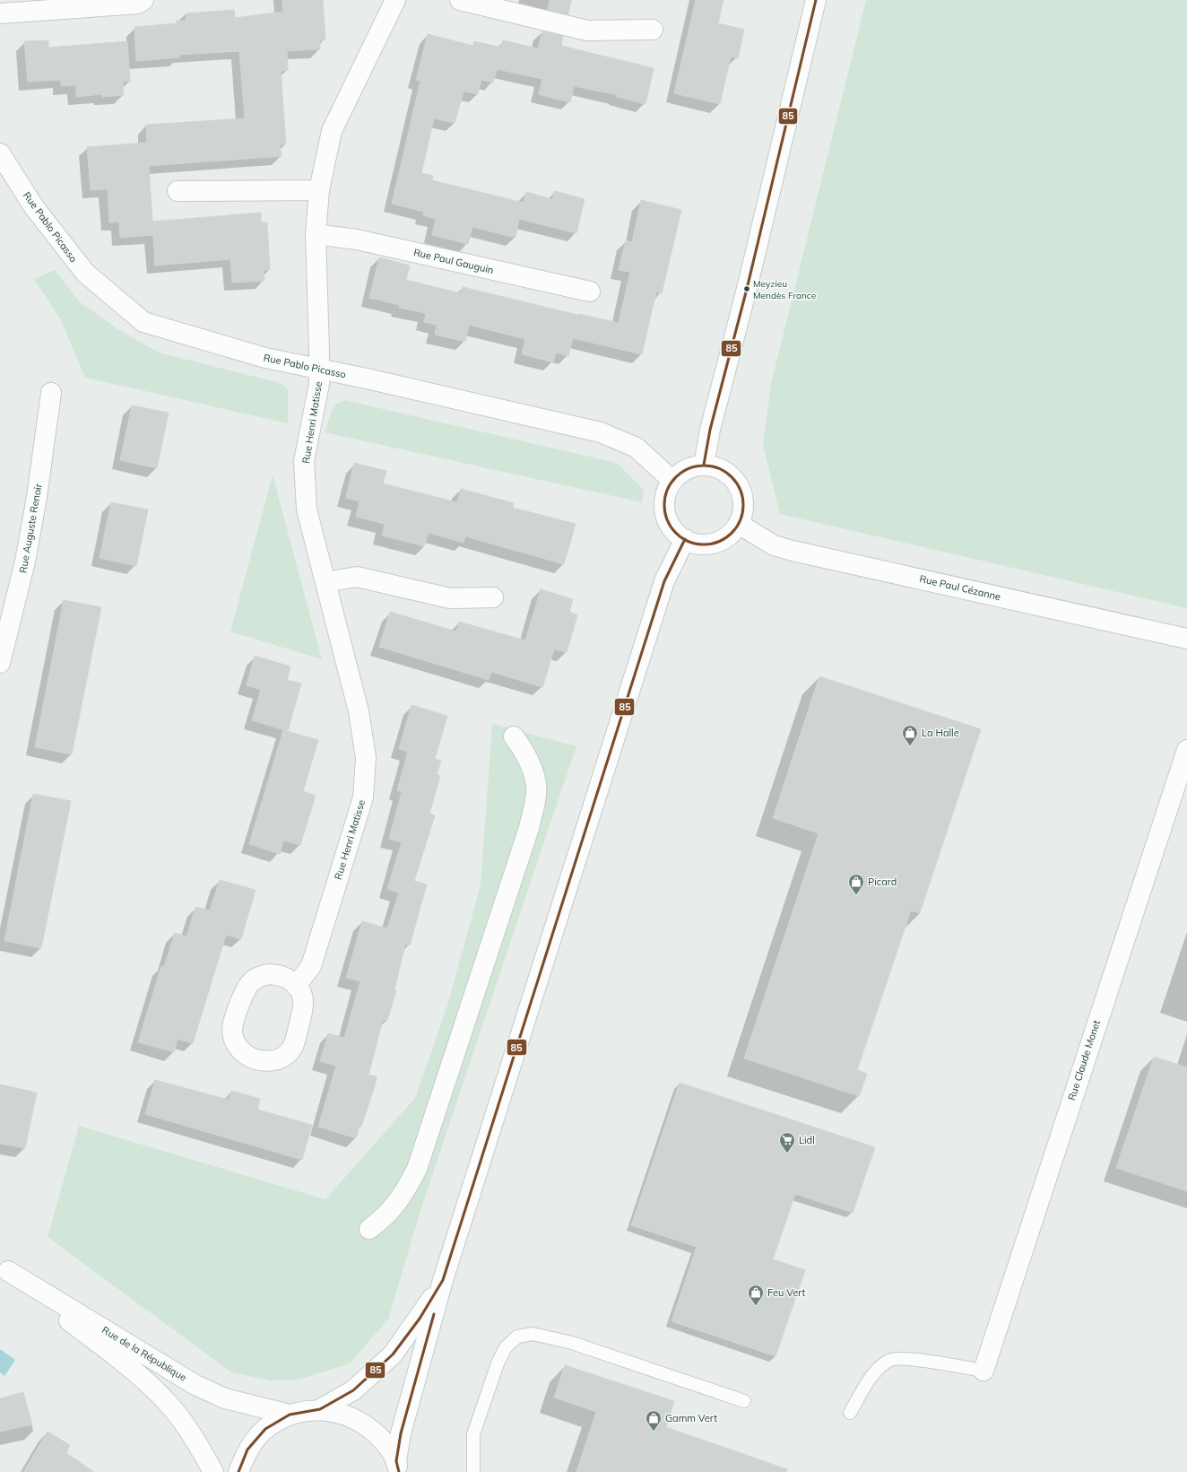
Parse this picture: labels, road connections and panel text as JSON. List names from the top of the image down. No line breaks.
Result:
{"streets":{"street":["Rue Pablo Picasso","Rue Paul Gauguin","Rue Henri Matisse","Rue Auguste Renoir","Rue Paul Cézanne","Rue Claude Monet","Rue de la République"]},"crossings":[["Rue Pablo Picasso","Rue Henri Matisse"],["Rue Pablo Picasso","Rue Paul Cézanne"]],"places":{"other":["Meyzieu Mendès France"],"shop":["La Halle","Picard","Feu Vert","Gamm Vert"],"supermarket":["Lidl"]},"lines":["transit line 85"]}
